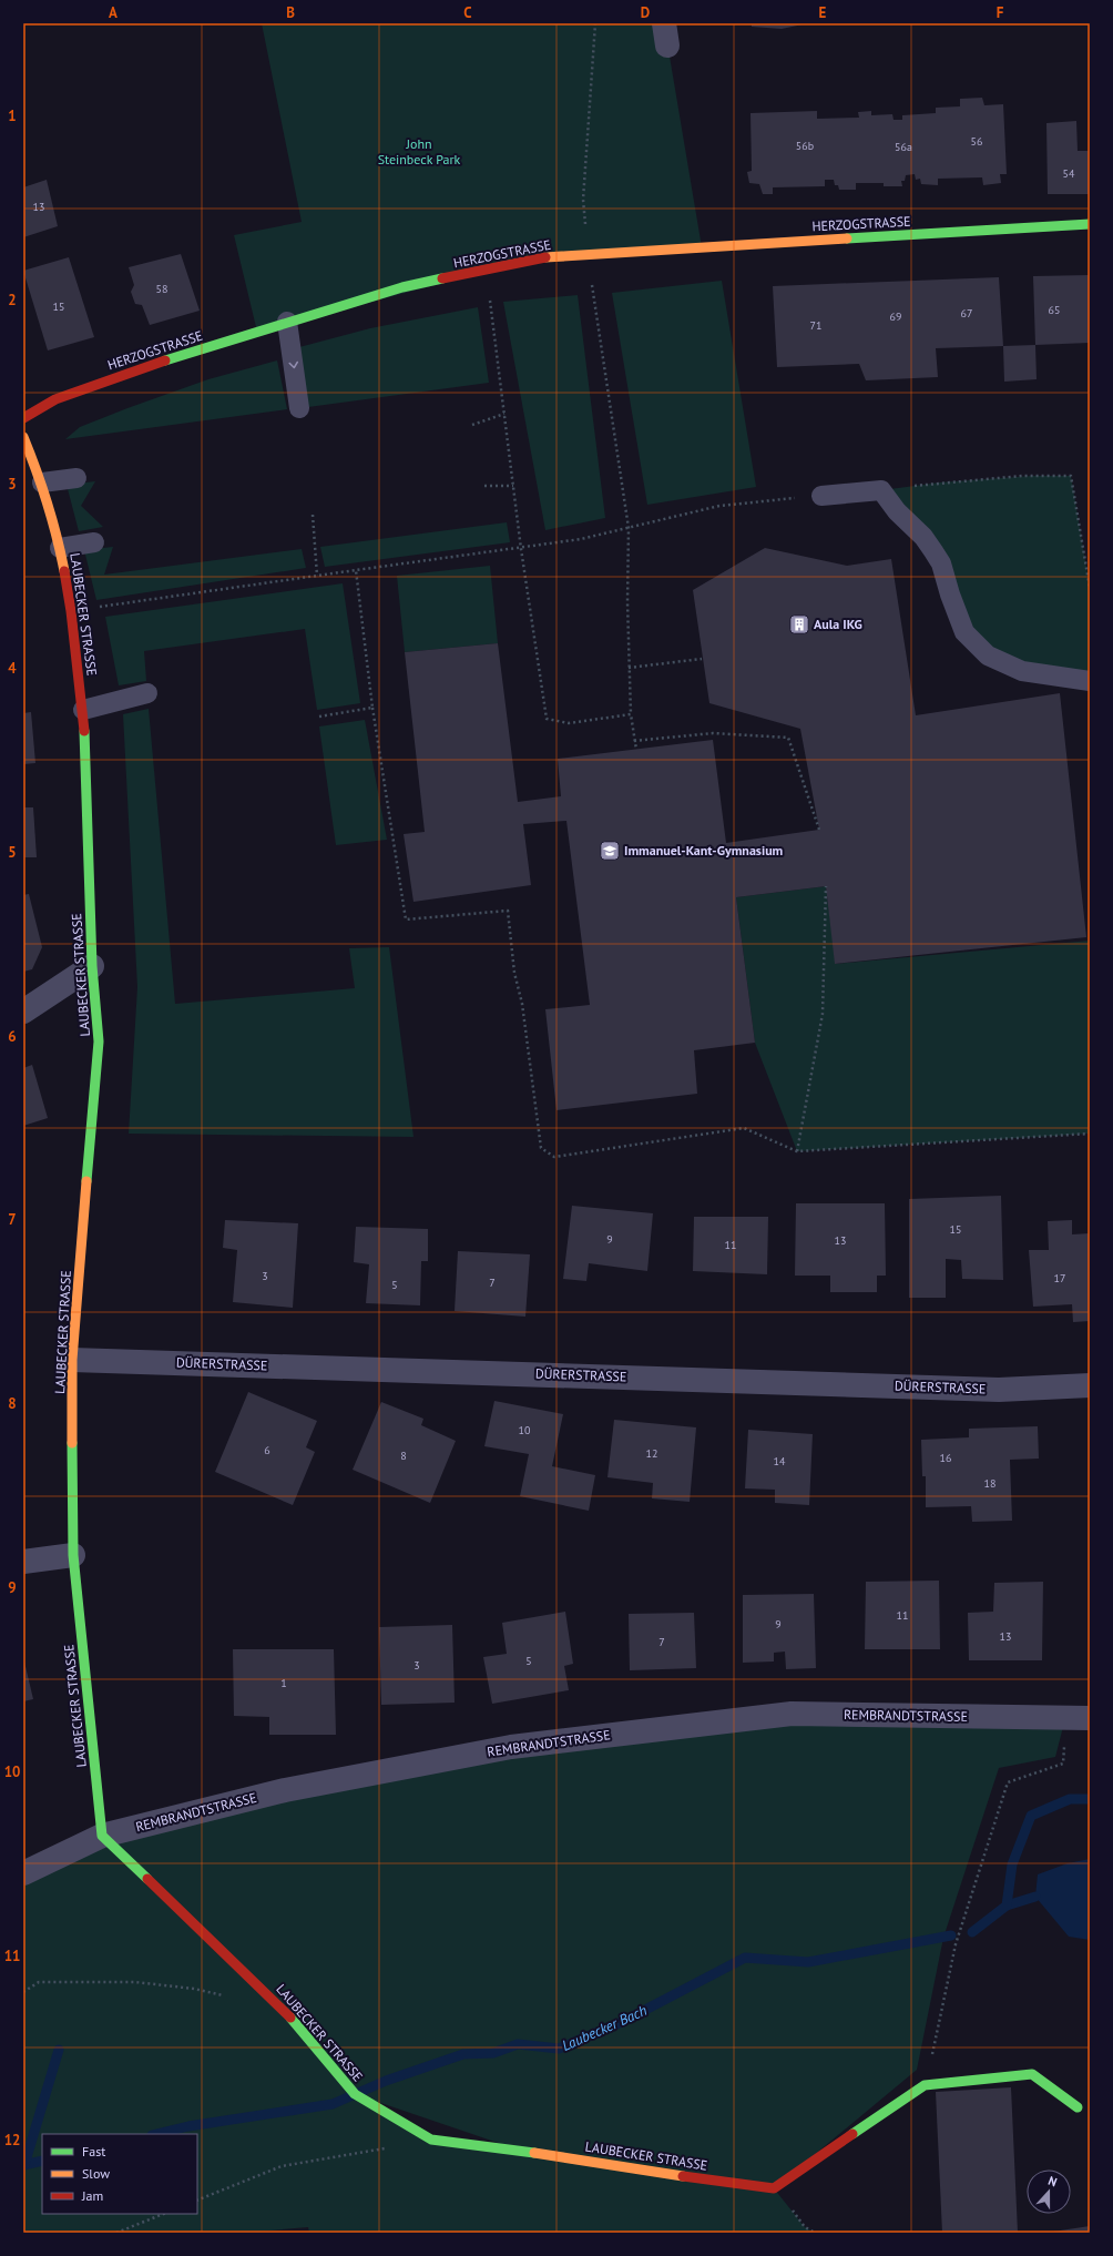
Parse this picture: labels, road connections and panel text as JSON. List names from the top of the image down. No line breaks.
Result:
{"streets":{"street":["HERZOGSTRASSE","LAUBECKER STRASSE","DÜRERSTRASSE","REMBRANDTSTRASSE"]},"crossings":[["LAUBECKER STRASSE","DÜRERSTRASSE"],["LAUBECKER STRASSE","REMBRANDTSTRASSE"]],"water":["Laubecker Bach"],"parks":["John Steinbeck Park"],"places":{"building":["Aula IKG"],"school or university":["Immanuel-Kant-Gymnasium"]},"house_numbers":["56","56b","56a","54","13","58","15","65","67","69","71","15","9","13","11","3","17","7","5","10","6","12","8","16","14","18","11","9","13","7","5","3","1"],"legend":["Fast","Slow","Jam"],"north":"top","grid":{"columns":["A","B","C","D","E","F"],"rows":["1","2","3","4","5","6","7","8","9","10","11","12"]}}
